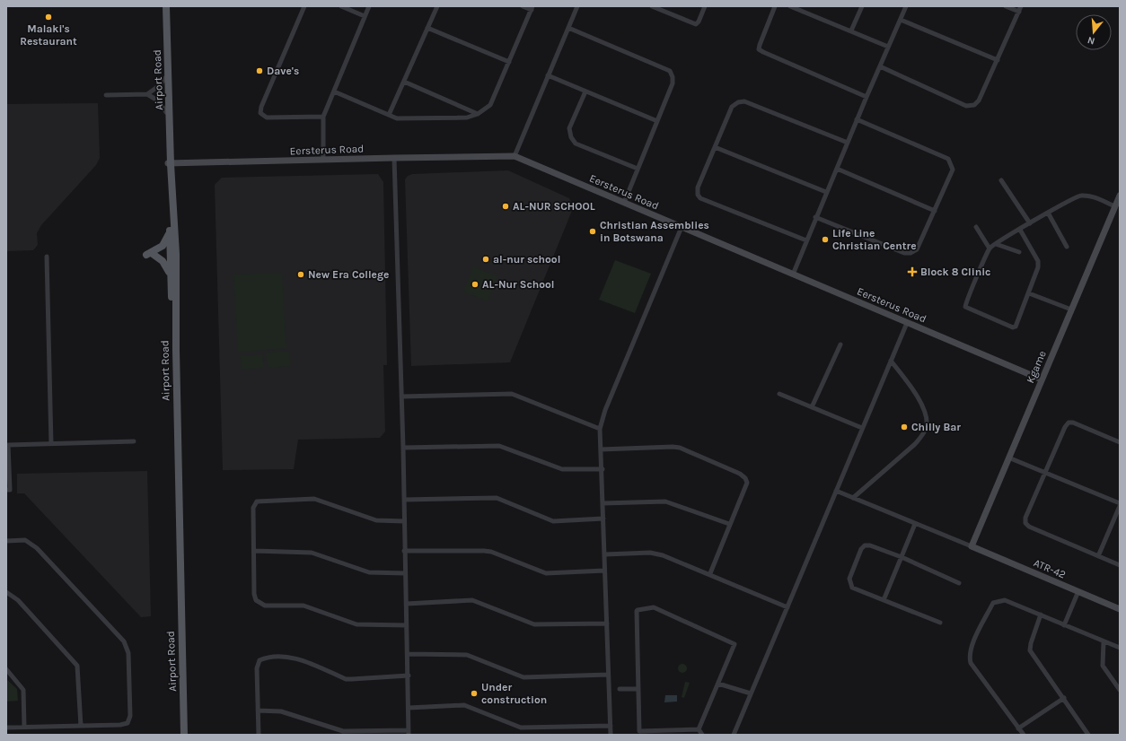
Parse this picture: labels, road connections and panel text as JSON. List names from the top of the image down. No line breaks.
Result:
{"streets":{"main road":["Airport Road"],"street":["Eersterus Road","Kgame","ATR-42"]},"crossings":[["Airport Road","Eersterus Road"],["Eersterus Road","Kgame"],["Kgame","ATR-42"]],"places":{"other":["Malaki's Restaurant","Dave's","AL-NUR SCHOOL","Christian Assemblies in Botswana","Life Line Christian Centre","al-nur school","New Era College","AL-Nur School","Chilly Bar","Under construction"],"health":["Block 8 Clinic"]},"north":"bottom"}
